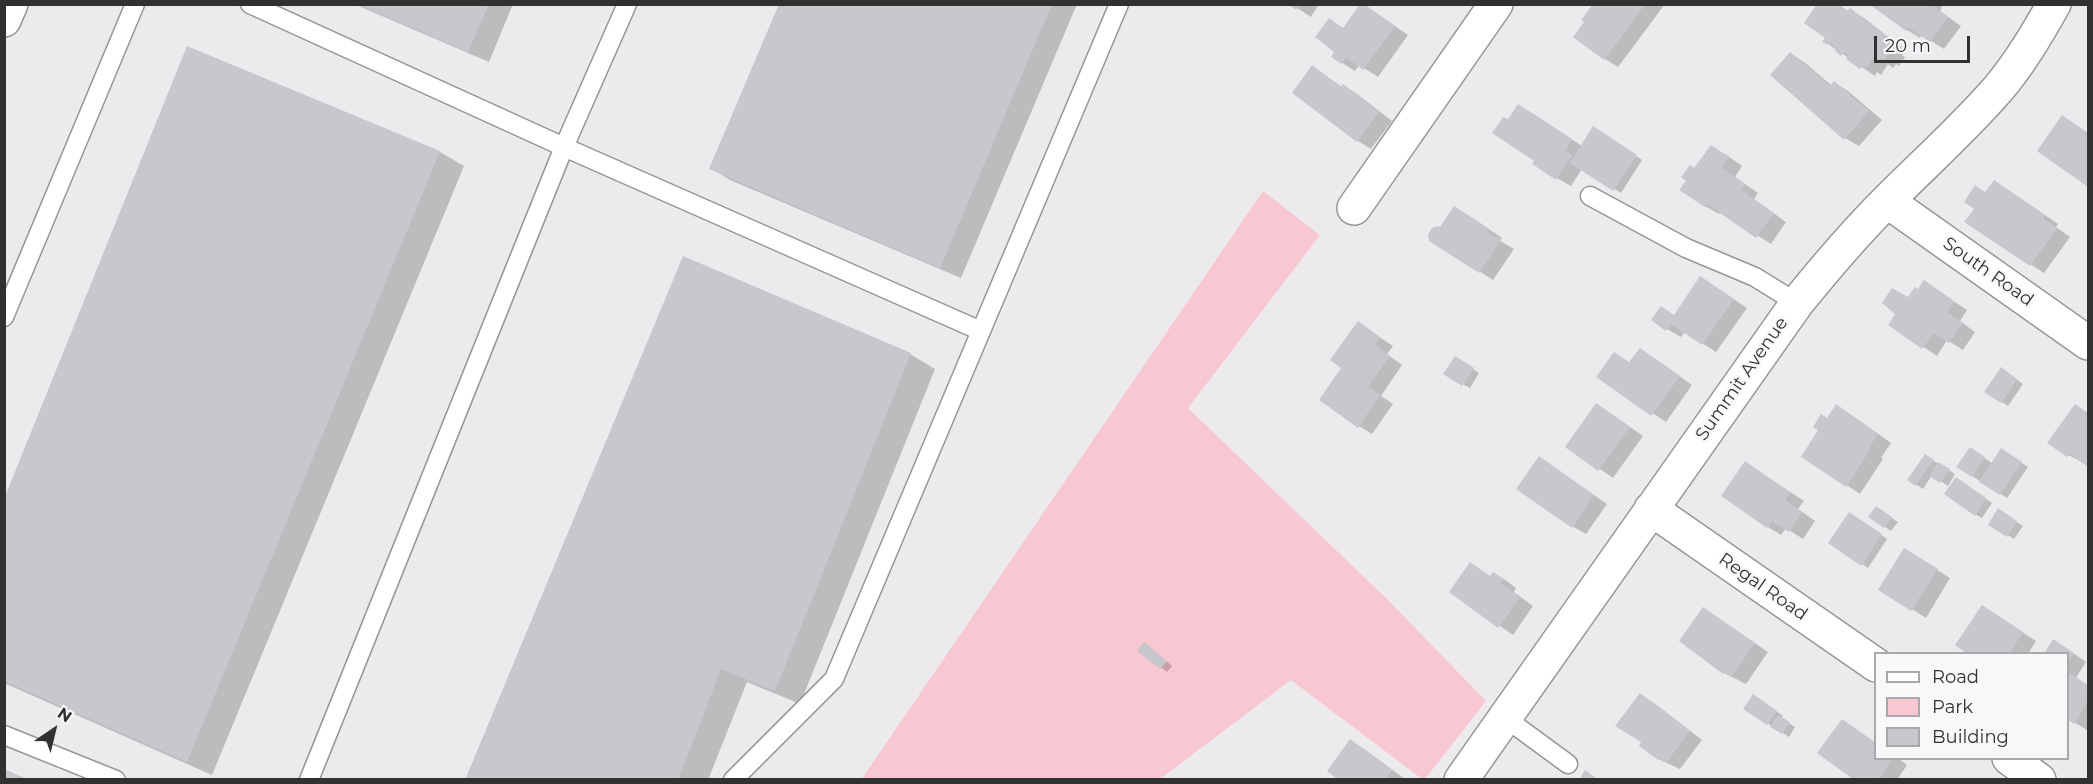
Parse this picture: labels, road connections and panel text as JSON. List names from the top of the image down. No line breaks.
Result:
{"streets":{"street":["South Road","Summit Avenue","Regal Road"]},"crossings":[["South Road","Summit Avenue"],["Summit Avenue","Regal Road"]],"legend":["Road","Park","Building"],"scale_bar":"20 m","north":"top right"}
